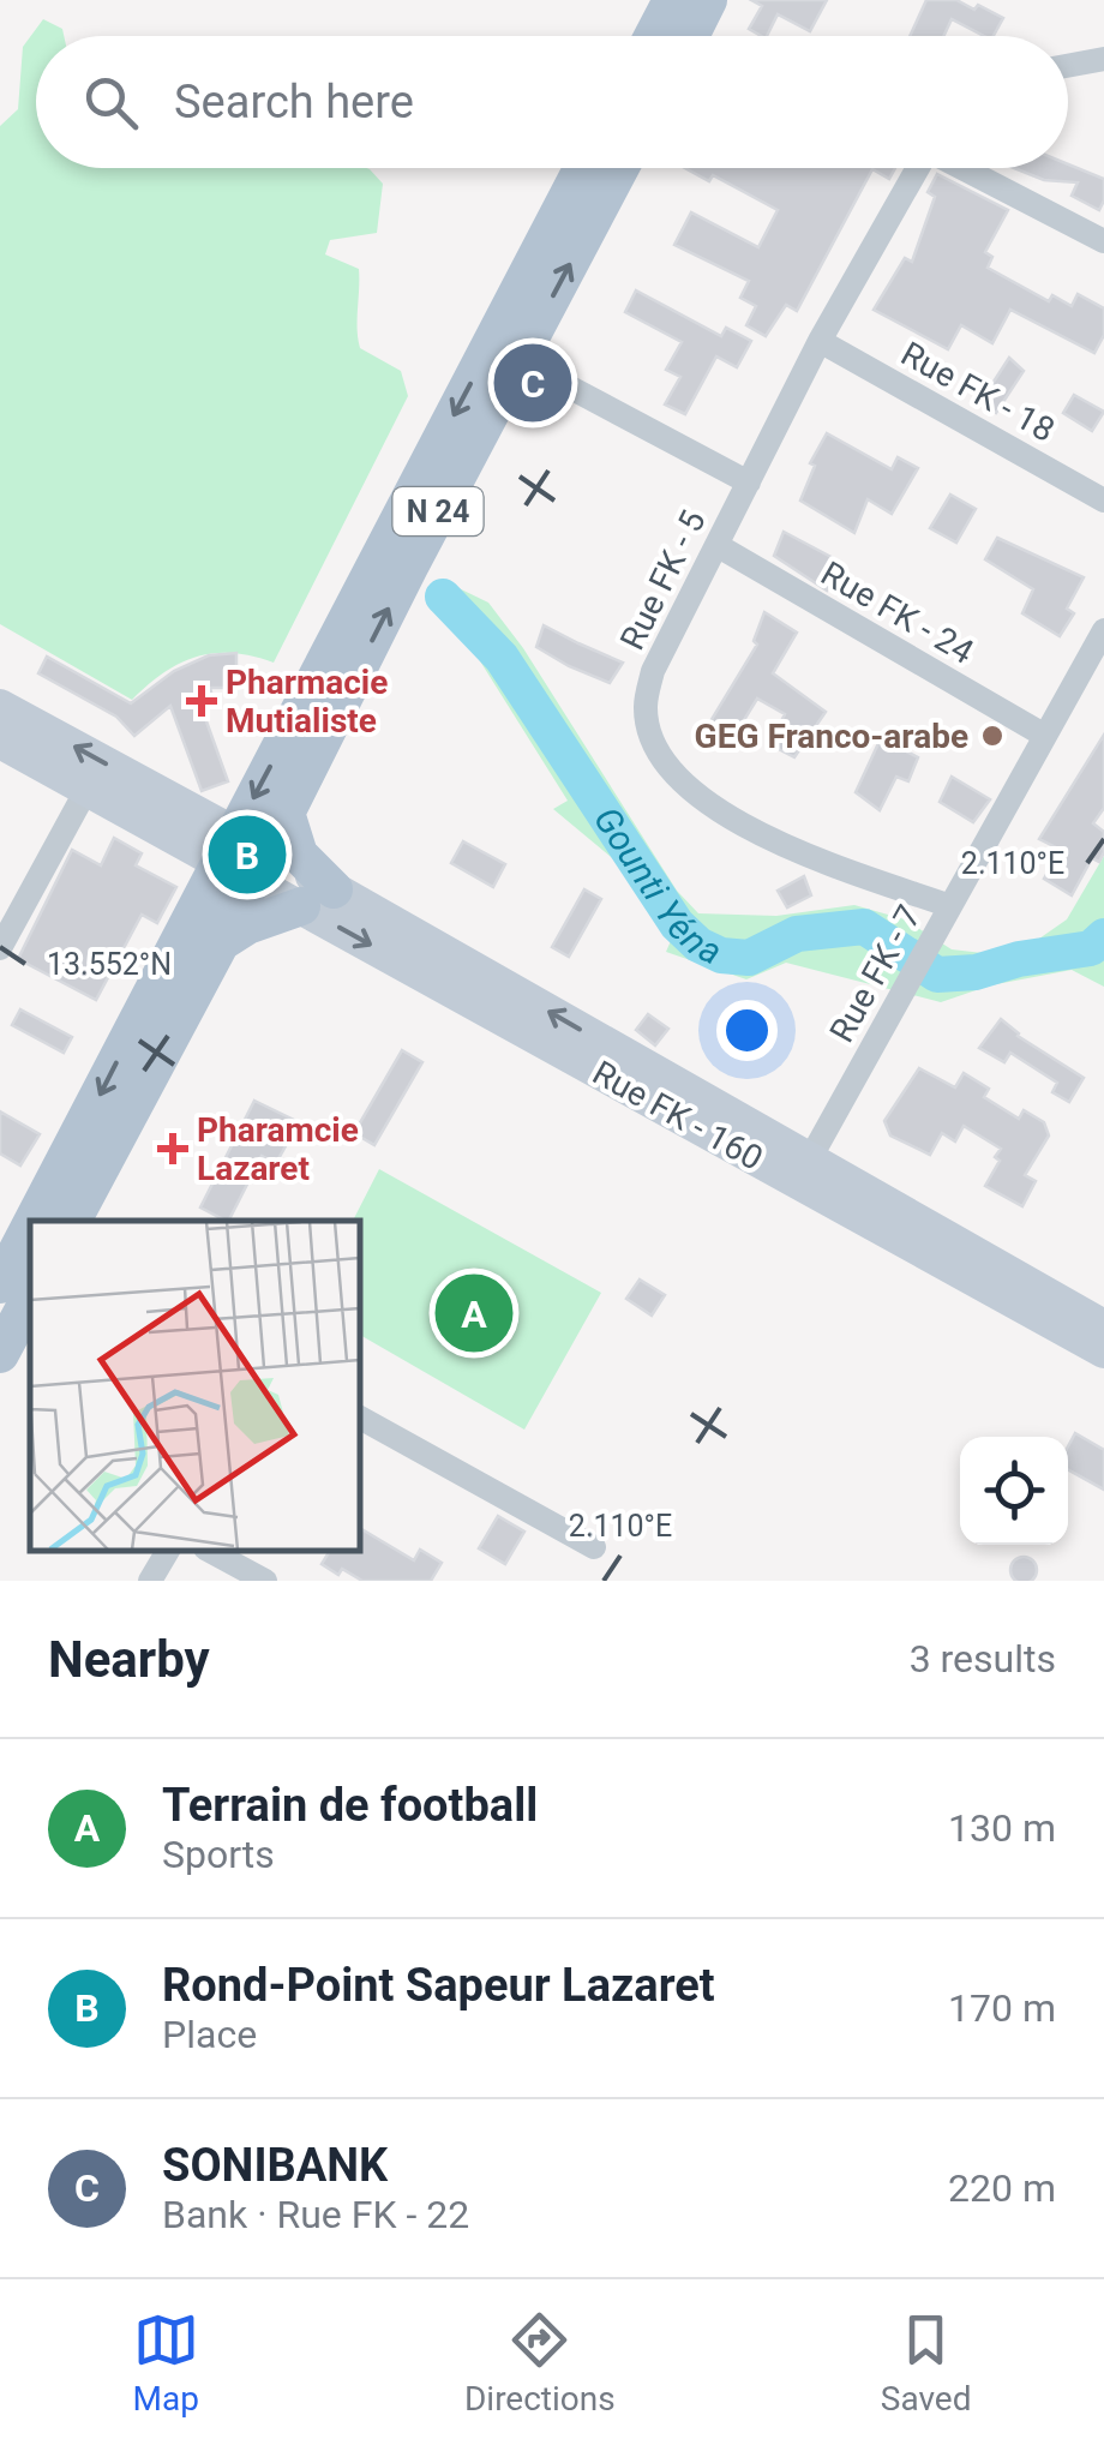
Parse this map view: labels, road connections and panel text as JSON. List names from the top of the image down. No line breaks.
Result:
{"streets":{"main road":["N 24","Rue FK - 160"],"street":["Rue FK - 18","Rue FK - 5","Rue FK - 24","Rue FK - 7"]},"crossings":[["Rue FK - 18","Rue FK - 5"],["N 24","Rue FK - 160"],["Rue FK - 5","Rue FK - 24"],["Rue FK - 5","Rue FK - 7"],["Rue FK - 24","Rue FK - 7"],["Rue FK - 7","Rue FK - 160"]],"water":["Gounti Yéna"],"places":{"health":["Pharmacie Mutialiste","Pharamcie Lazaret"],"other":["GEG Franco-arabe"]},"page":{"search":"Search here","pins":["C","B","A"],"heading":["Nearby","3 results"],"list":[{"mark":"A","name":"Terrain de football","note":"Sports","value":"130 m"},{"mark":"B","name":"Rond-Point Sapeur Lazaret","note":"Place","value":"170 m"},{"mark":"C","name":"SONIBANK","note":"Bank · Rue FK - 22","value":"220 m"}],"nav":["Map","Directions","Saved"]},"coordinates":["2.110°E","13.552°N"]}
